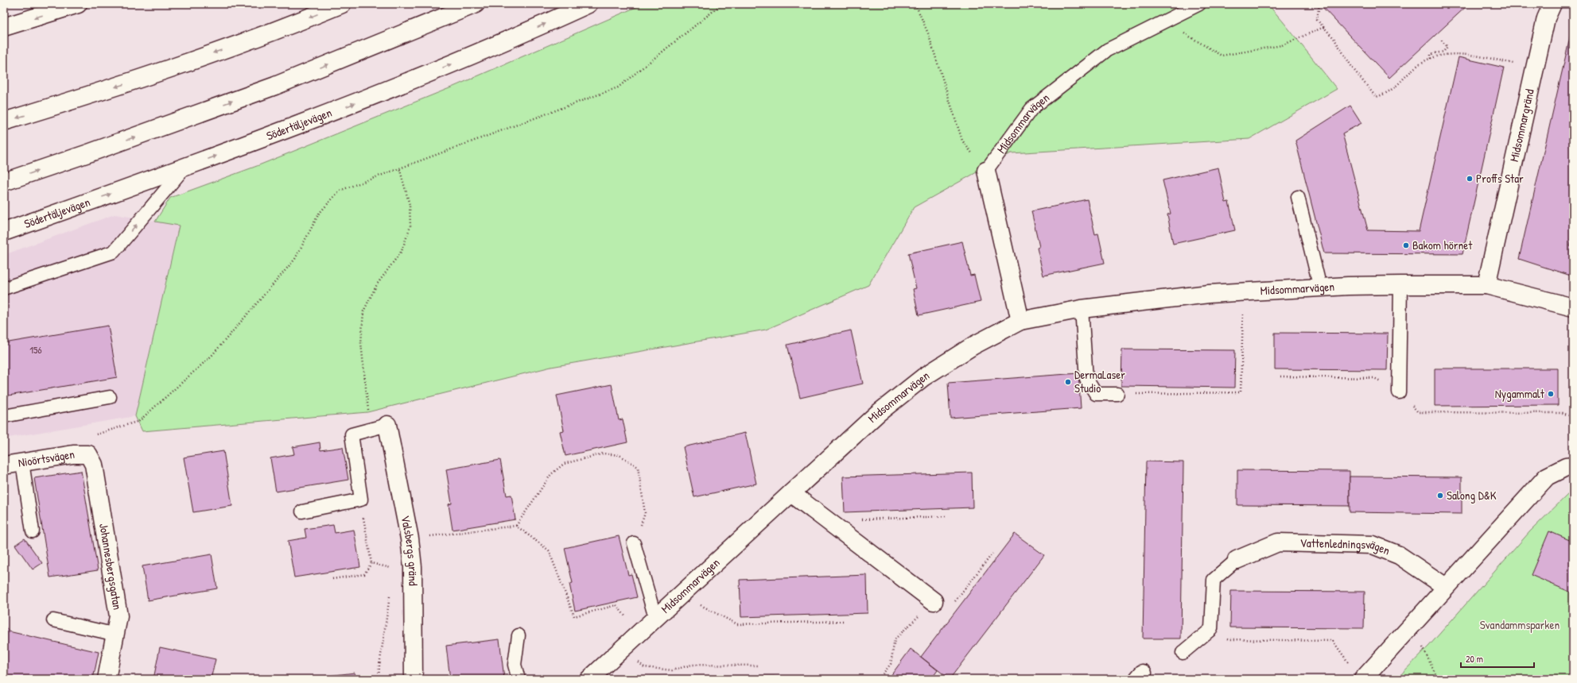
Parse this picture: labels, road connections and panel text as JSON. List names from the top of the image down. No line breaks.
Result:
{"streets":{"main road":["Södertäljevägen","Midsommarvägen","Midsommargränd","Nioörtsvägen","Vattenledningsvägen","Valsbergs gränd","Johannesbergsgatan"]},"crossings":[["Midsommarvägen","Midsommargränd"],["Nioörtsvägen","Johannesbergsgatan"]],"parks":["Svandammsparken"],"places":["Proffs Star","Bakom hörnet","DermaLaser Studio","Nygammalt","Salong D&K"],"house_numbers":["156"],"scale_bar":"20 m"}
